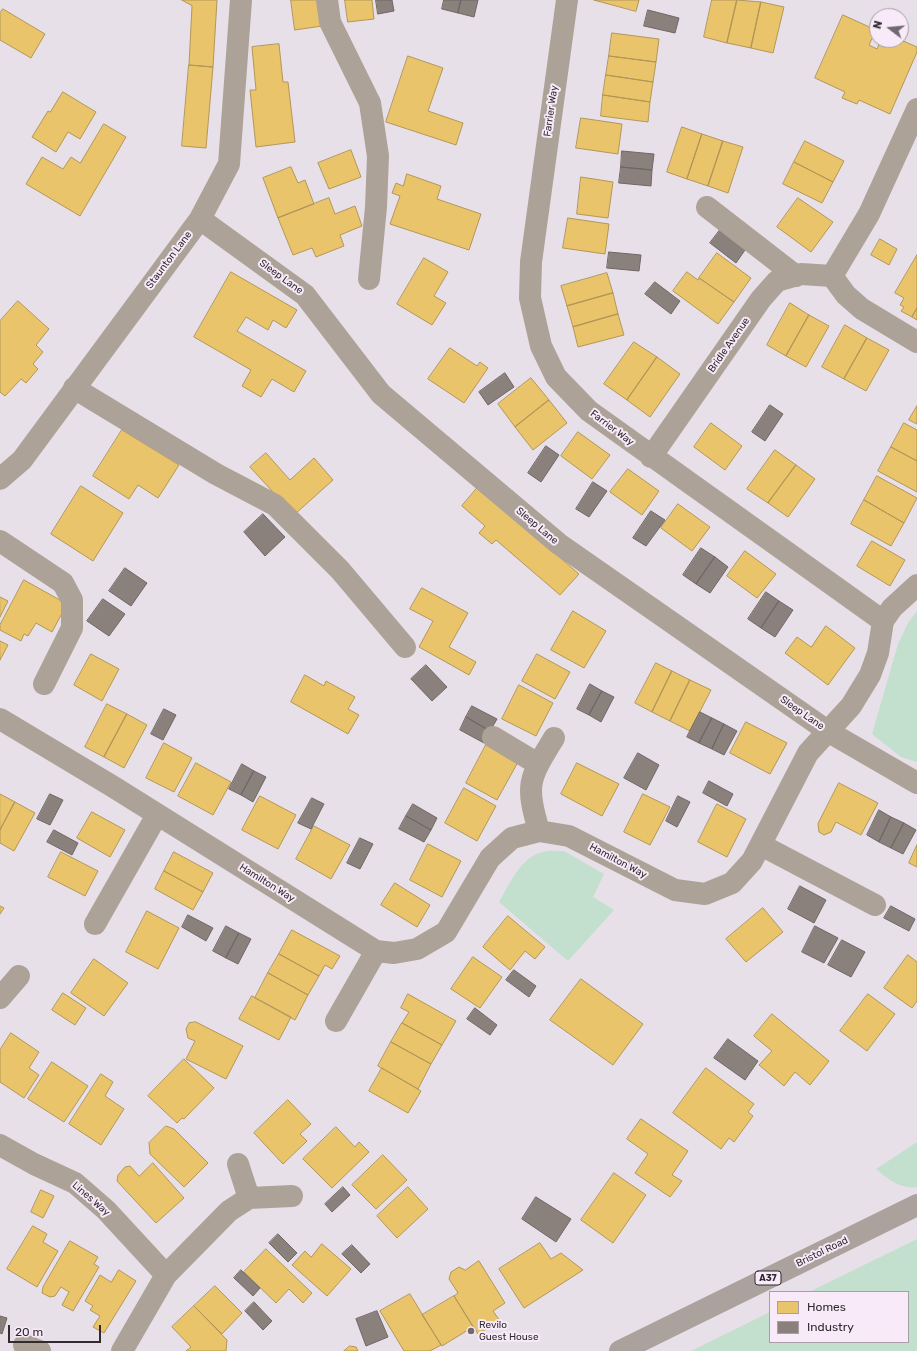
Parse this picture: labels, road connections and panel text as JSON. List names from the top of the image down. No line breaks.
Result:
{"streets":{"highway":["Bristol Road","A37"],"street":["Farrier Way","Staunton Lane","Sleep Lane","Bridle Avenue","Hamilton Way","Lines Way"]},"crossings":[["Farrier Way","Bridle Avenue"],["Staunton Lane","Sleep Lane"],["Sleep Lane","Hamilton Way"]],"places":["Revilo Guest House"],"legend":["Homes","Industry"],"scale_bar":"20 m","north":"left"}
